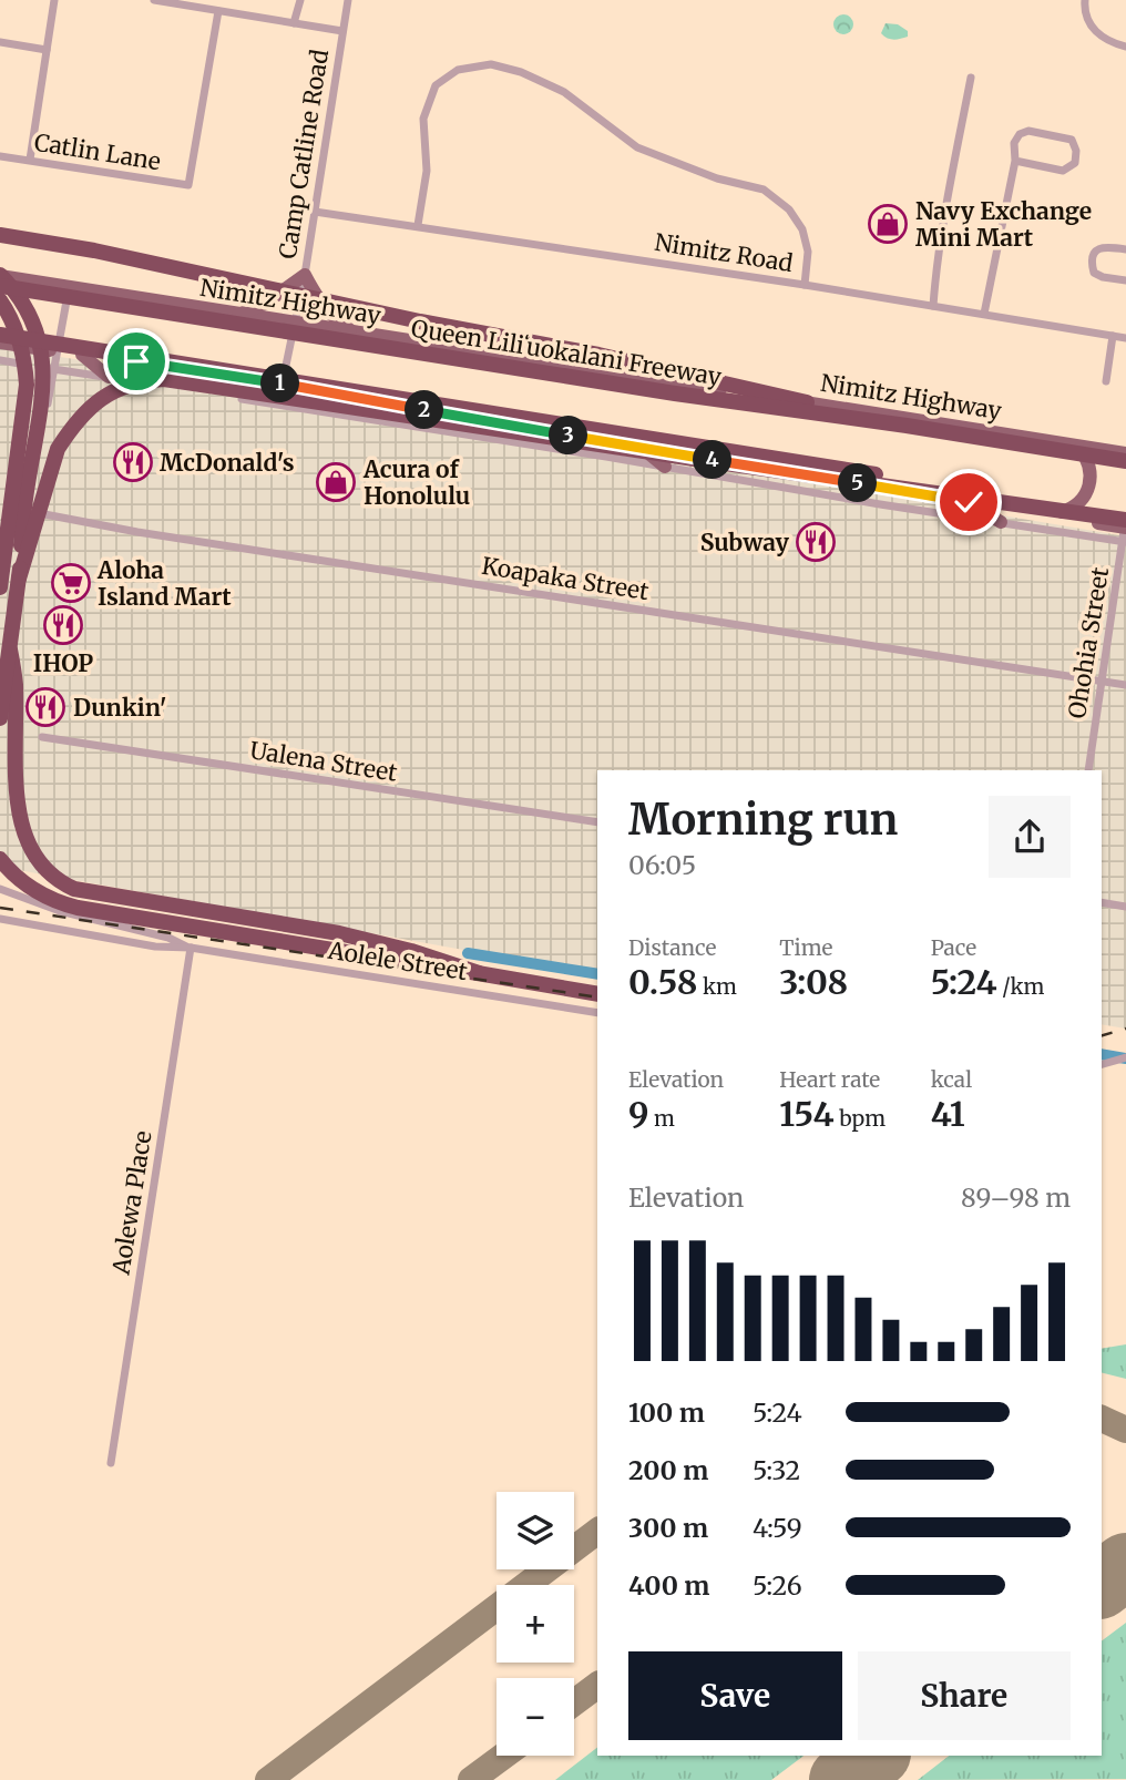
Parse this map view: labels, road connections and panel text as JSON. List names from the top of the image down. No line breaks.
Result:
{"streets":{"highway":["Queen Liliʻuokalani Freeway"],"main road":["Nimitz Highway"],"street":["Catlin Lane","Camp Catline Road","Nimitz Road","Koapaka Street","Ohohia Street","Ualena Street","Aolele Street","Aolewa Place"]},"crossings":[["Camp Catline Road","Nimitz Road"],["Camp Catline Road","Nimitz Highway"],["Koapaka Street","Ohohia Street"],["Aolele Street","Aolewa Place"]],"places":{"shop":["Navy Exchange Mini Mart","Acura of Honolulu"],"restaurant":["McDonald's","Subway","IHOP","Dunkin'"],"supermarket":["Aloha Island Mart"]},"page":{"pins":["1","2","3","4","5"],"heading":["Morning run","06:05"],"stats":[["Distance","0.58 km"],["Time","3:08"],["Pace","5:24 /km"],["Elevation","9 m"],["Heart rate","154 bpm"],["kcal","41"]],"chart":["Elevation","89–98 m"],"list":[{"name":"100 m","note":"5:24"},{"name":"200 m","note":"5:32"},{"name":"300 m","note":"4:59"},{"name":"400 m","note":"5:26"}],"map_buttons":["+","−"],"buttons":["Save","Share"]}}
